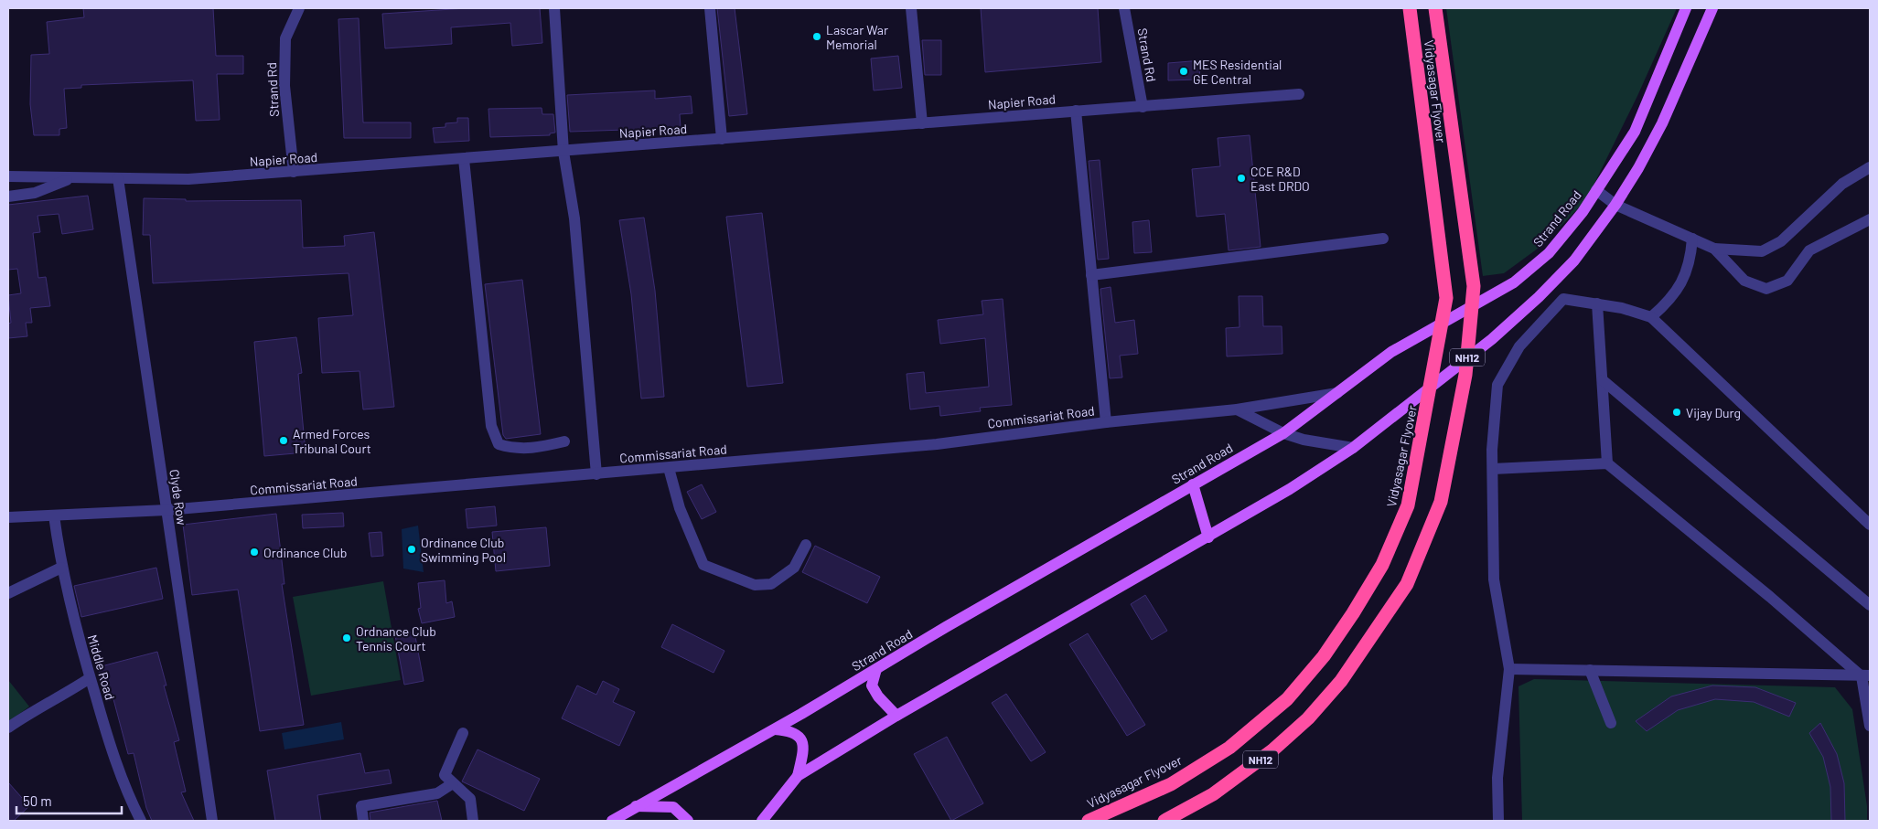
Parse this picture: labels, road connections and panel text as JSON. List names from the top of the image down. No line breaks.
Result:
{"streets":{"highway":["Vidyasagar Flyover","NH12"],"main road":["Strand Road"],"street":["Strand Rd","Napier Road","Commissariat Road","Clyde Row","Middle Road"]},"crossings":[["Strand Rd","Napier Road"],["Napier Road","Clyde Row"],["Strand Road","Commissariat Road"],["Commissariat Road","Clyde Row"],["Commissariat Road","Middle Road"]],"places":["Lascar War Memorial","MES Residential GE Central","CCE R&D East DRDO","Vijay Durg","Armed Forces Tribunal Court","Ordinance Club Swimming Pool","Ordinance Club","Ordnance Club Tennis Court"],"scale_bar":"50 m"}
